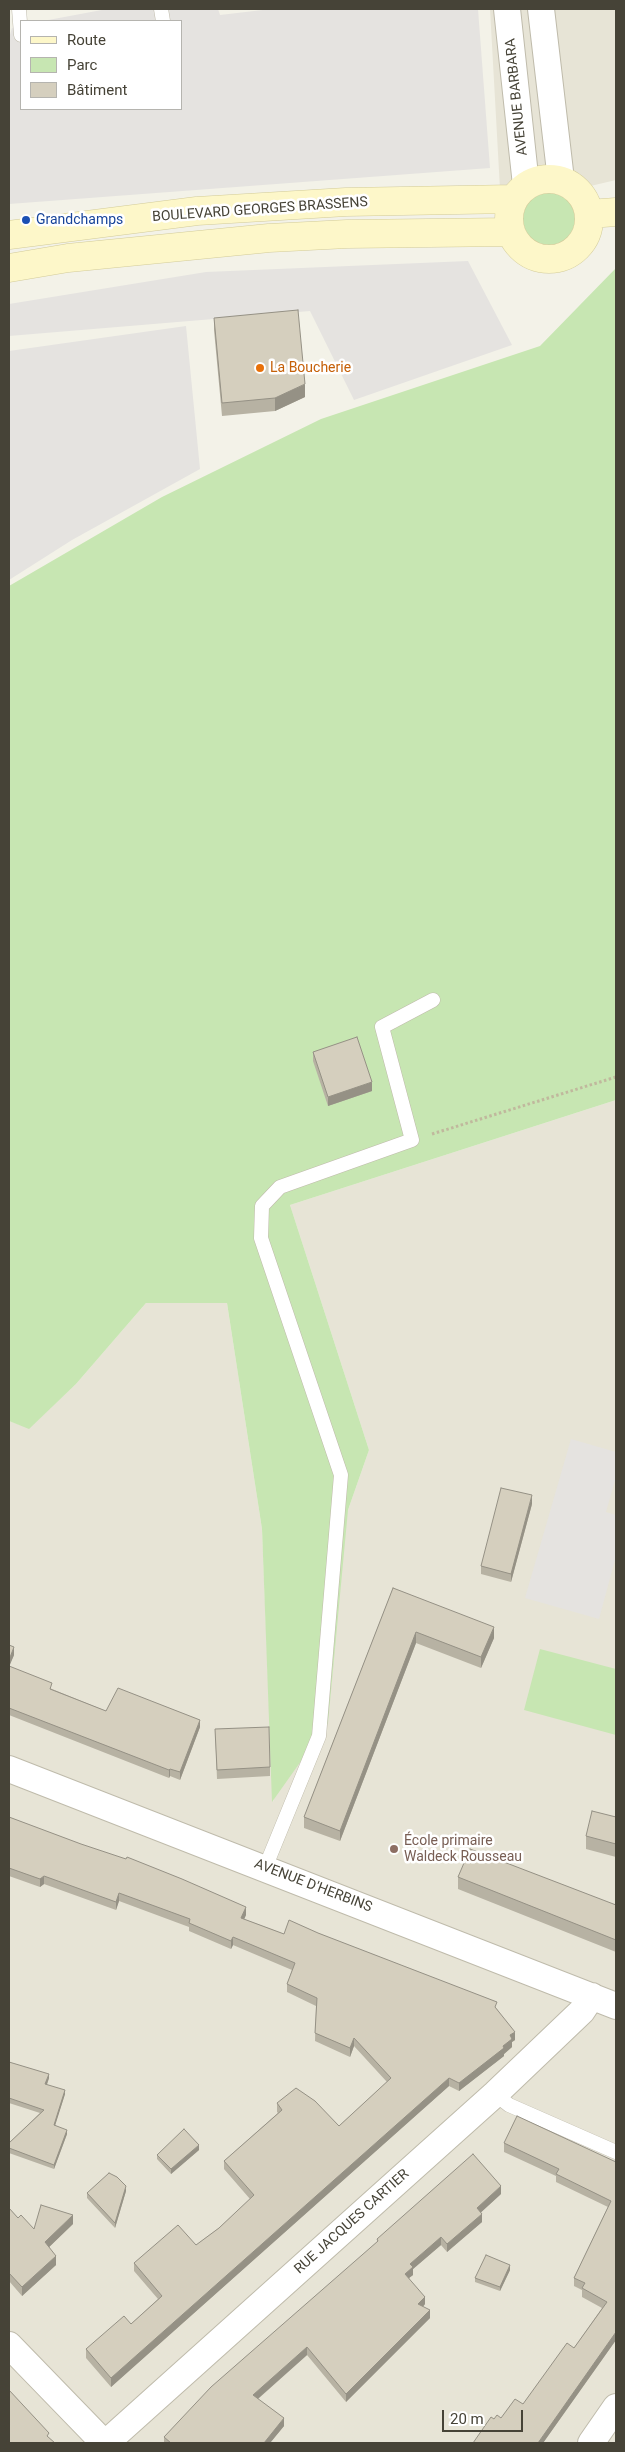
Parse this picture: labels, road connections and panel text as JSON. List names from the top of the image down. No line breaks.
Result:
{"streets":{"street":["AVENUE BARBARA","BOULEVARD GEORGES BRASSENS","AVENUE D'HERBINS","RUE JACQUES CARTIER"]},"crossings":[["AVENUE BARBARA","BOULEVARD GEORGES BRASSENS"],["AVENUE D'HERBINS","RUE JACQUES CARTIER"]],"places":["Grandchamps","La Boucherie","École primaire Waldeck Rousseau"],"legend":["Route","Parc","Bâtiment"],"scale_bar":"20 m"}
